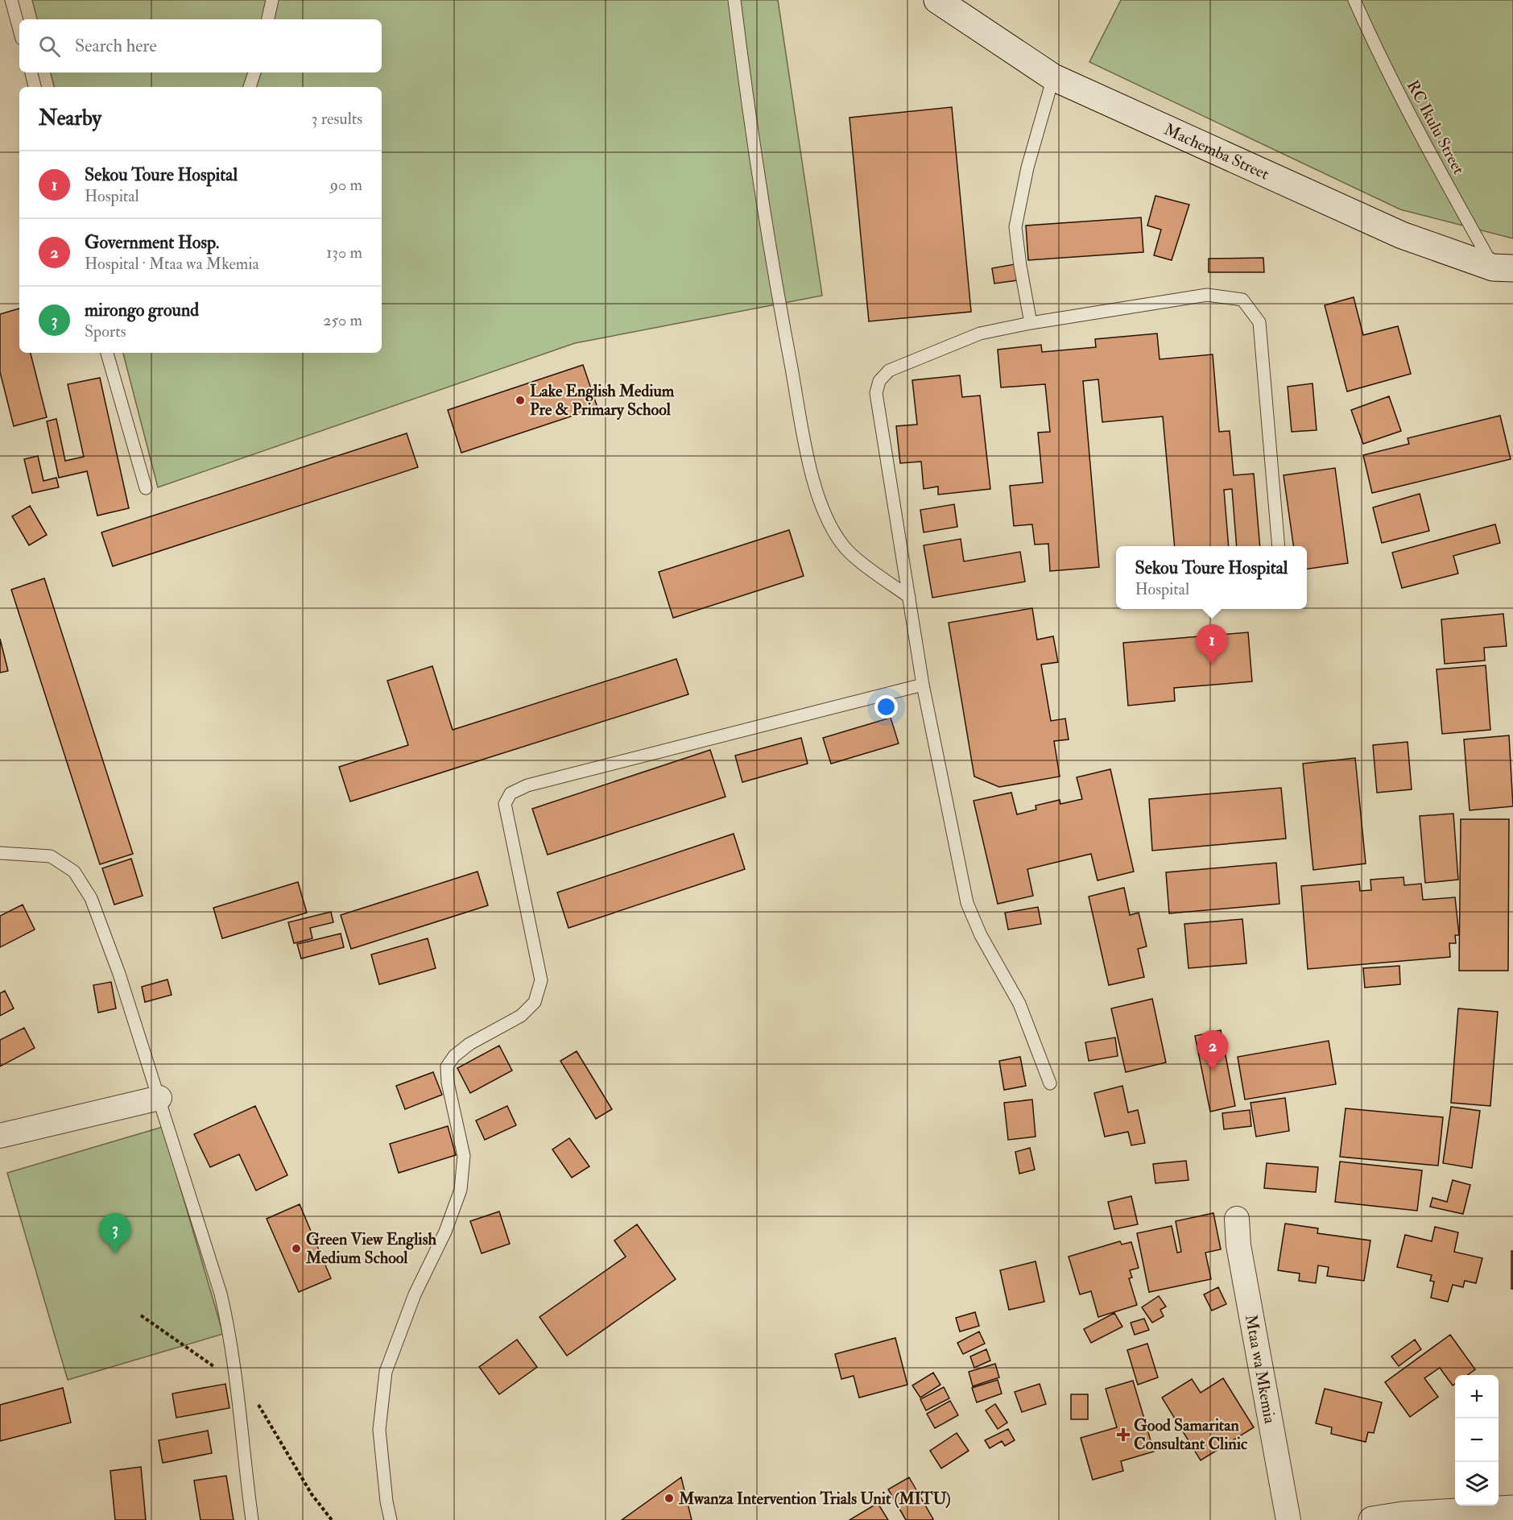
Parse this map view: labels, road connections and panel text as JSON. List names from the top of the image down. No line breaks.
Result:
{"streets":{"main road":["Machemba Street"],"street":["Mtaa wa Mkemia"],"lane":["RC Ikulu Street"]},"crossings":[["RC Ikulu Street","Machemba Street"]],"places":{"other":["Lake English Medium Pre & Primary School","Green View English Medium School","Mwanza Intervention Trials Unit (MITU)"],"health":["Good Samaritan Consultant Clinic"]},"page":{"search":"Search here","heading":["Nearby","3 results"],"list":[{"mark":"1","name":"Sekou Toure Hospital","note":"Hospital","value":"90 m"},{"mark":"2","name":"Government Hosp.","note":"Hospital · Mtaa wa Mkemia","value":"130 m"},{"mark":"3","name":"mirongo ground","note":"Sports","value":"250 m"}],"popup":["Sekou Toure Hospital","Hospital"],"pins":["1","2","3"],"map_buttons":["+","−"]}}
